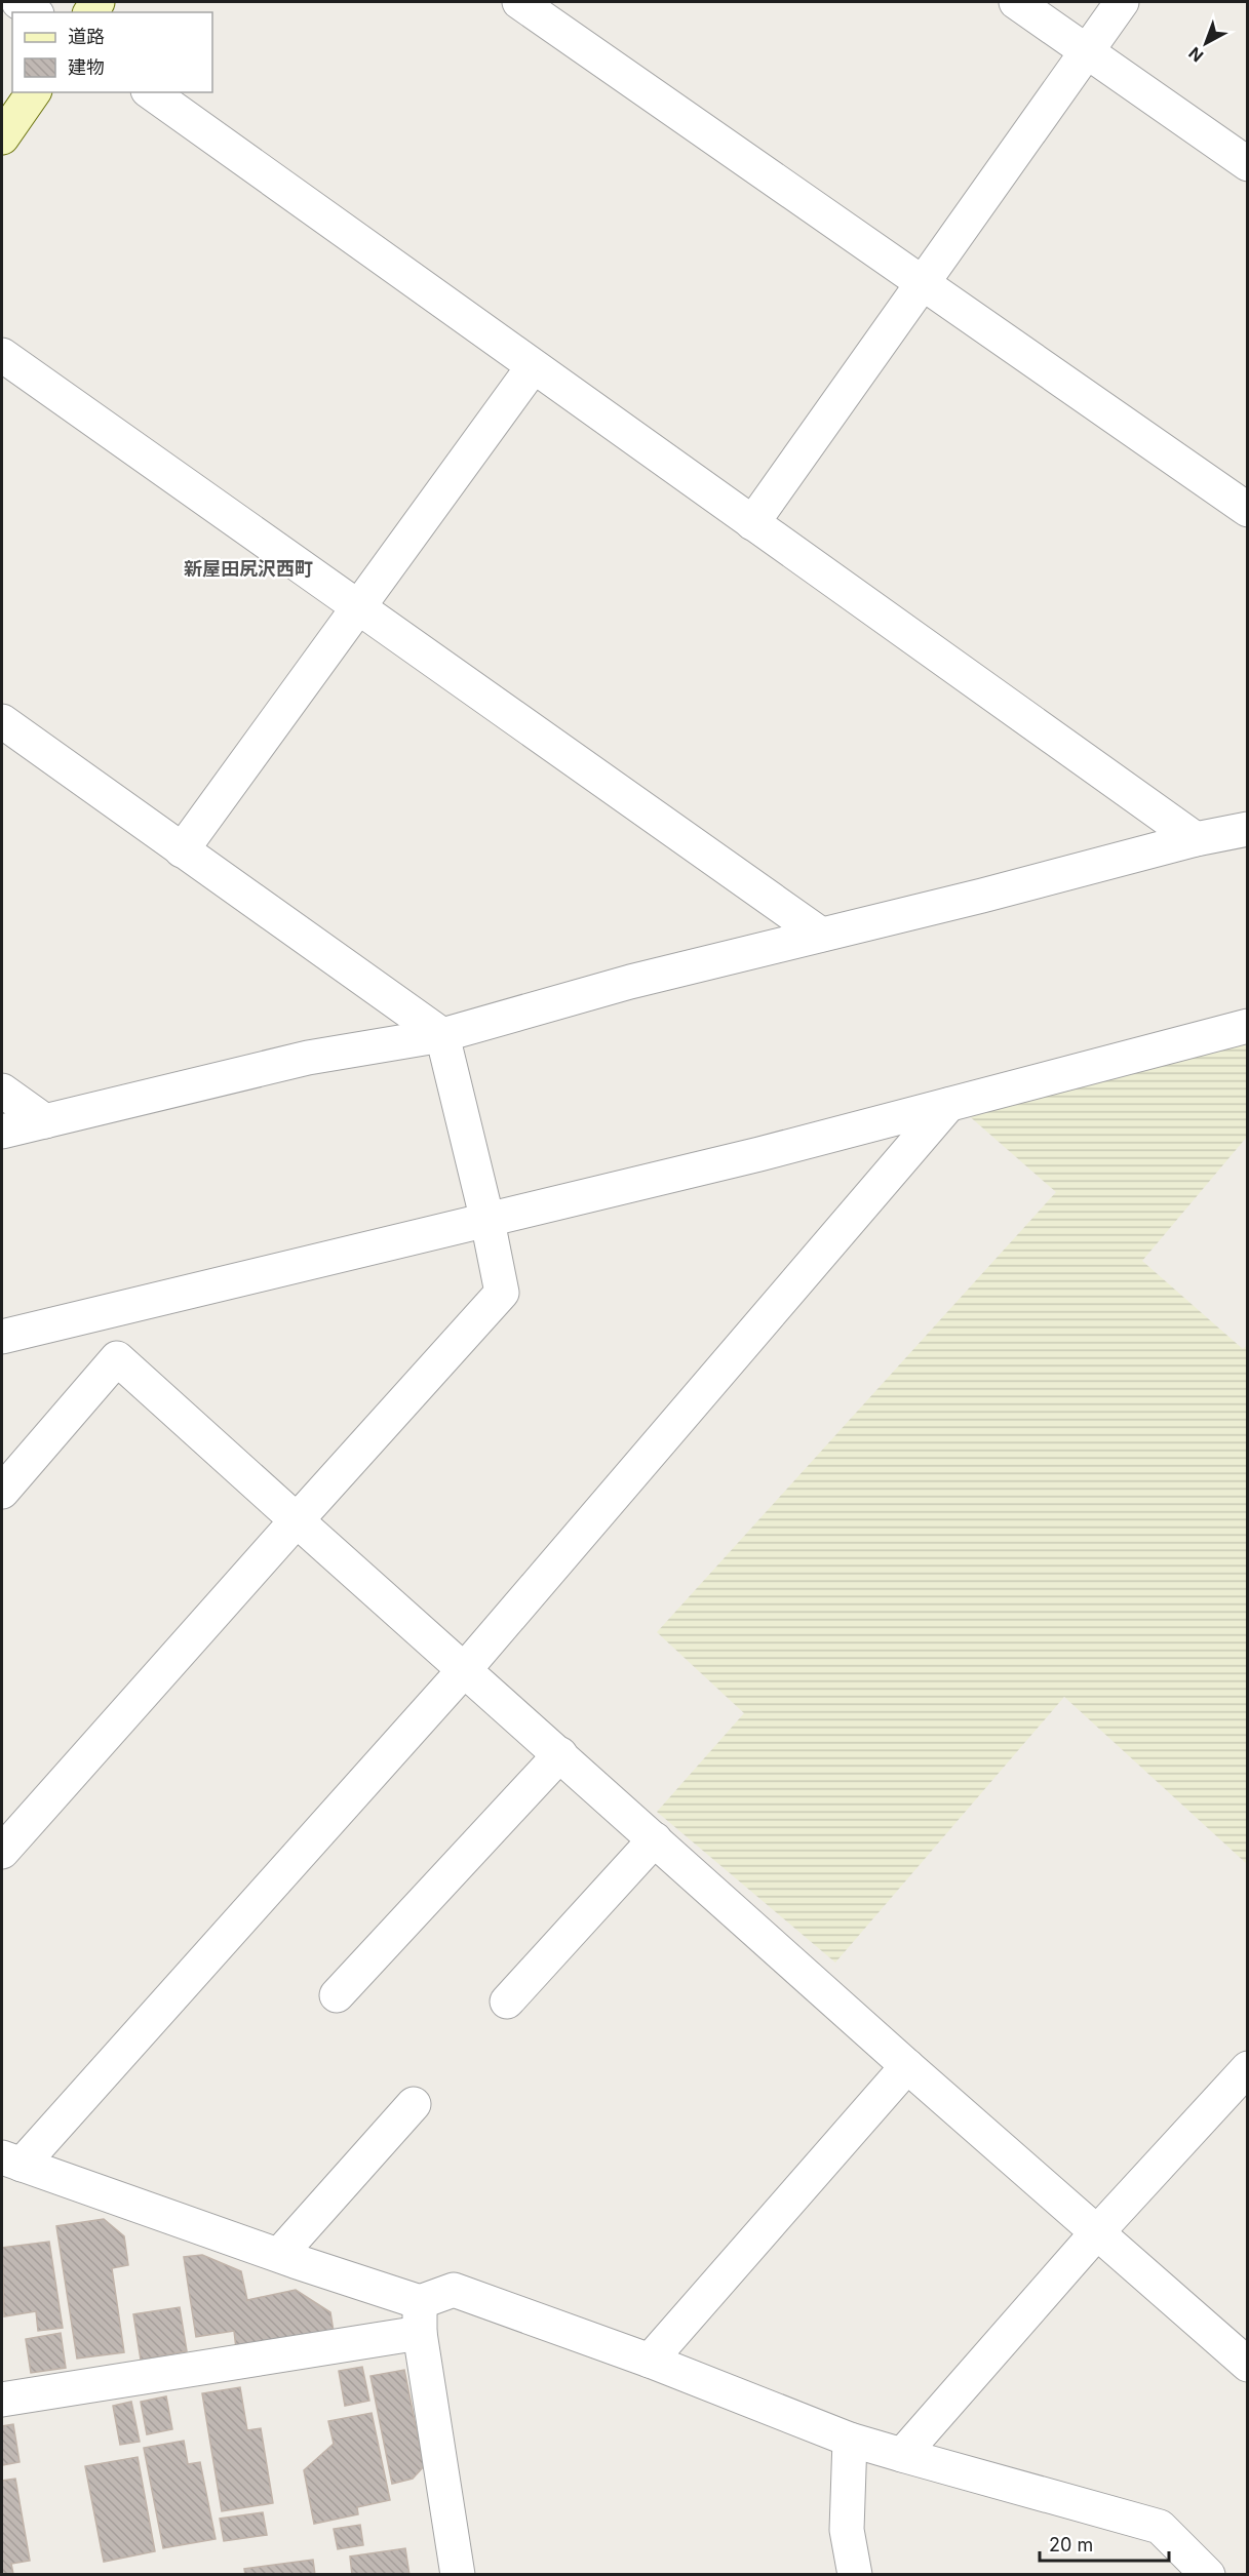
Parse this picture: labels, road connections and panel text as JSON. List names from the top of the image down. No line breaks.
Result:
{"districts":["新屋田尻沢西町"],"legend":["道路","建物"],"scale_bar":"20 m","north":"bottom left"}
